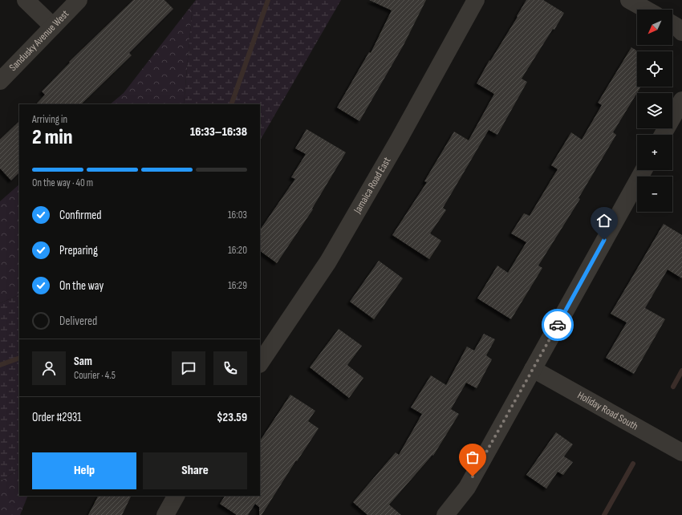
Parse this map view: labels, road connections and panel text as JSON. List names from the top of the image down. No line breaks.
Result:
{"streets":{"street":["Sandusky Avenue West","Jamaica Road East","Holiday Road South"]},"north":"bottom left","page":{"map_buttons":["+","−"],"heading":["2 min","Arriving in","16:33–16:38"],"panel":["Sam","Courier · 4.5","Order #2931","$23.59"],"bar":"On the way · 40 m","list":[["Confirmed","16:03"],["Preparing","16:20"],["On the way","16:29"],"Delivered"],"buttons":["Help","Share"]}}
